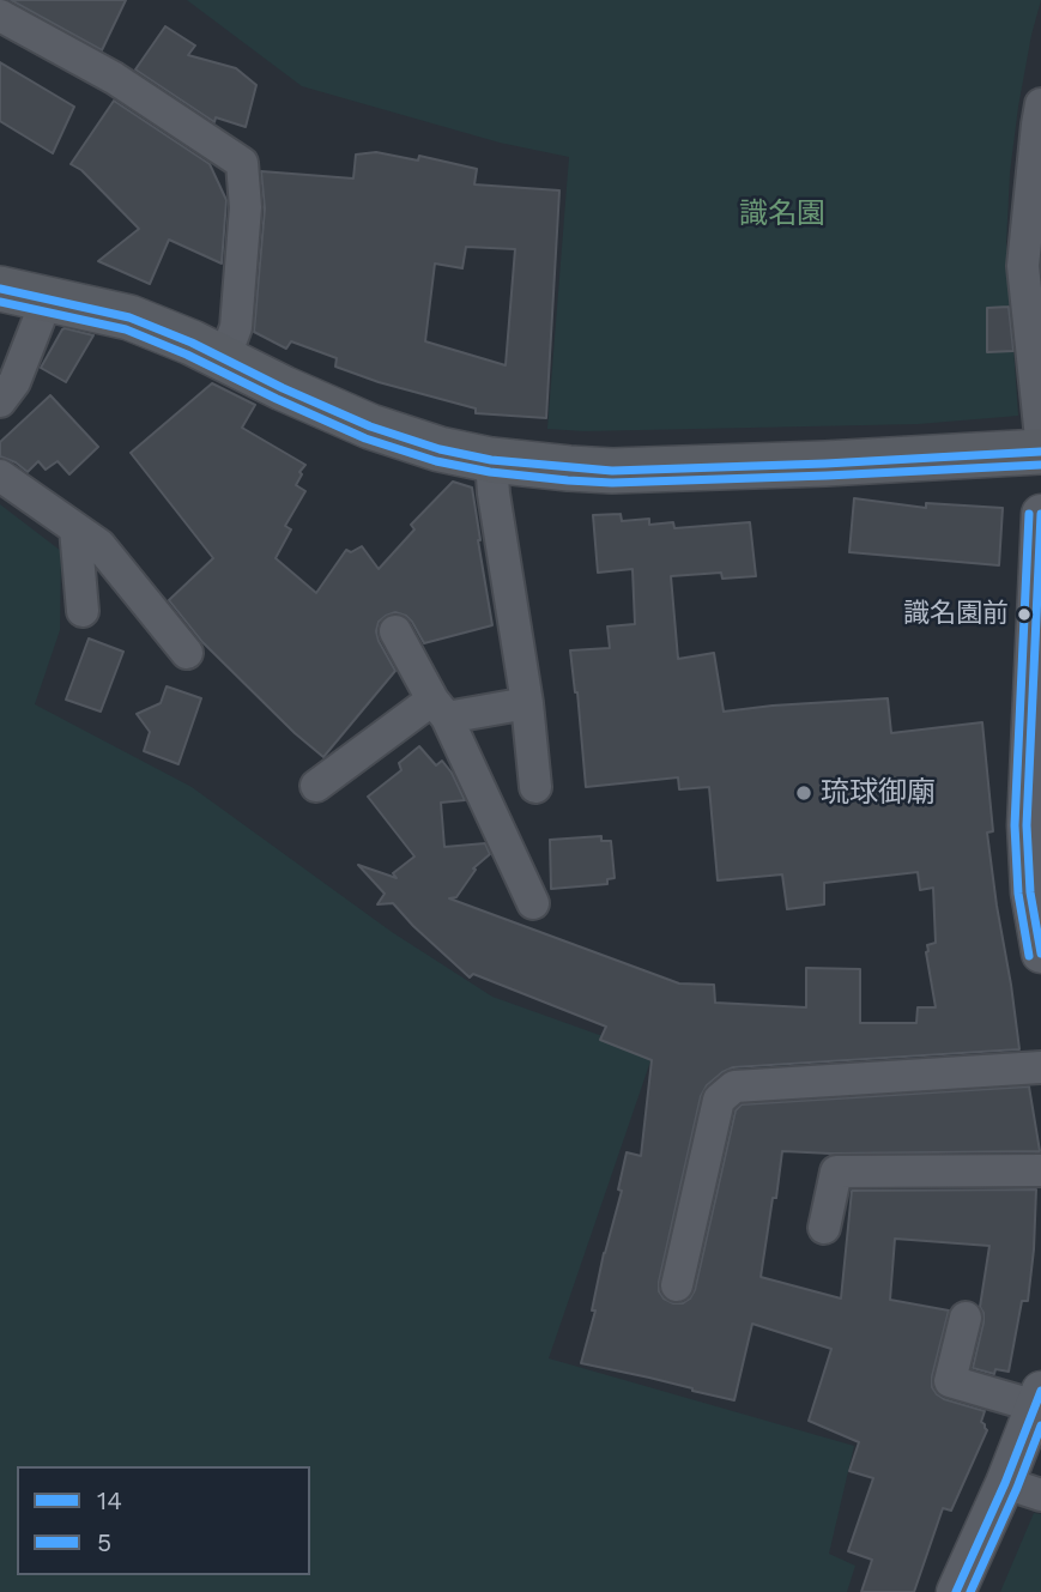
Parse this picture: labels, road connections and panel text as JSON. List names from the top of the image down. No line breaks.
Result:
{"parks":["識名園"],"places":["識名園前","琉球御廟"],"lines":["transit line 14","transit line 5"],"legend":["14","5"]}
